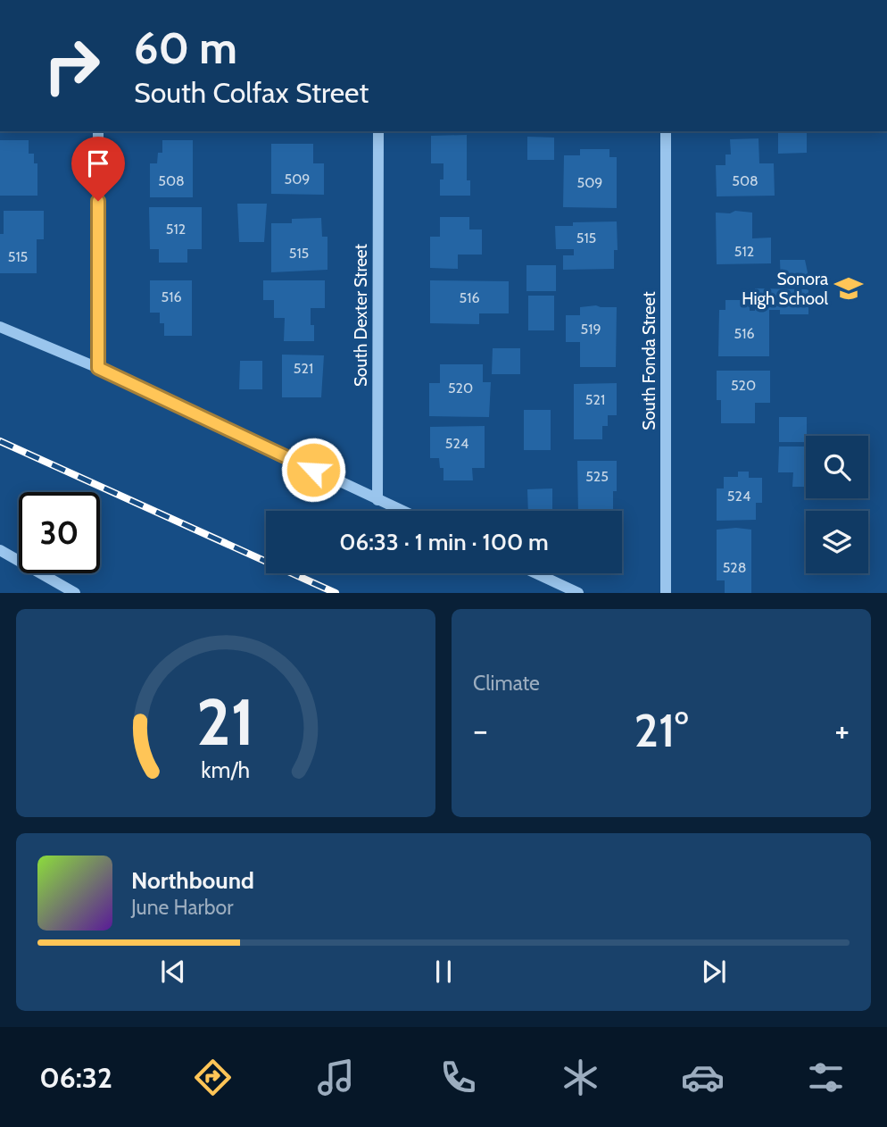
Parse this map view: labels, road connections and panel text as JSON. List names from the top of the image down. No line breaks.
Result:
{"streets":{"street":["South Dexter Street","South Fonda Street"]},"places":{"school or university":["Sonora High School"]},"house_numbers":["509","508","508","509","512","515","512","515","515","516","516","519","516","521","520","520","521","524","525","524","528"],"page":{"turn":["60 m","South Colfax Street"],"limit":"30","trip":"06:33 · 1 min · 100 m","tile":"Climate","heat":["−","21°","+"],"song":["Northbound","June Harbor"],"tabs":"06:32","gauge":["21","km/h"]}}
